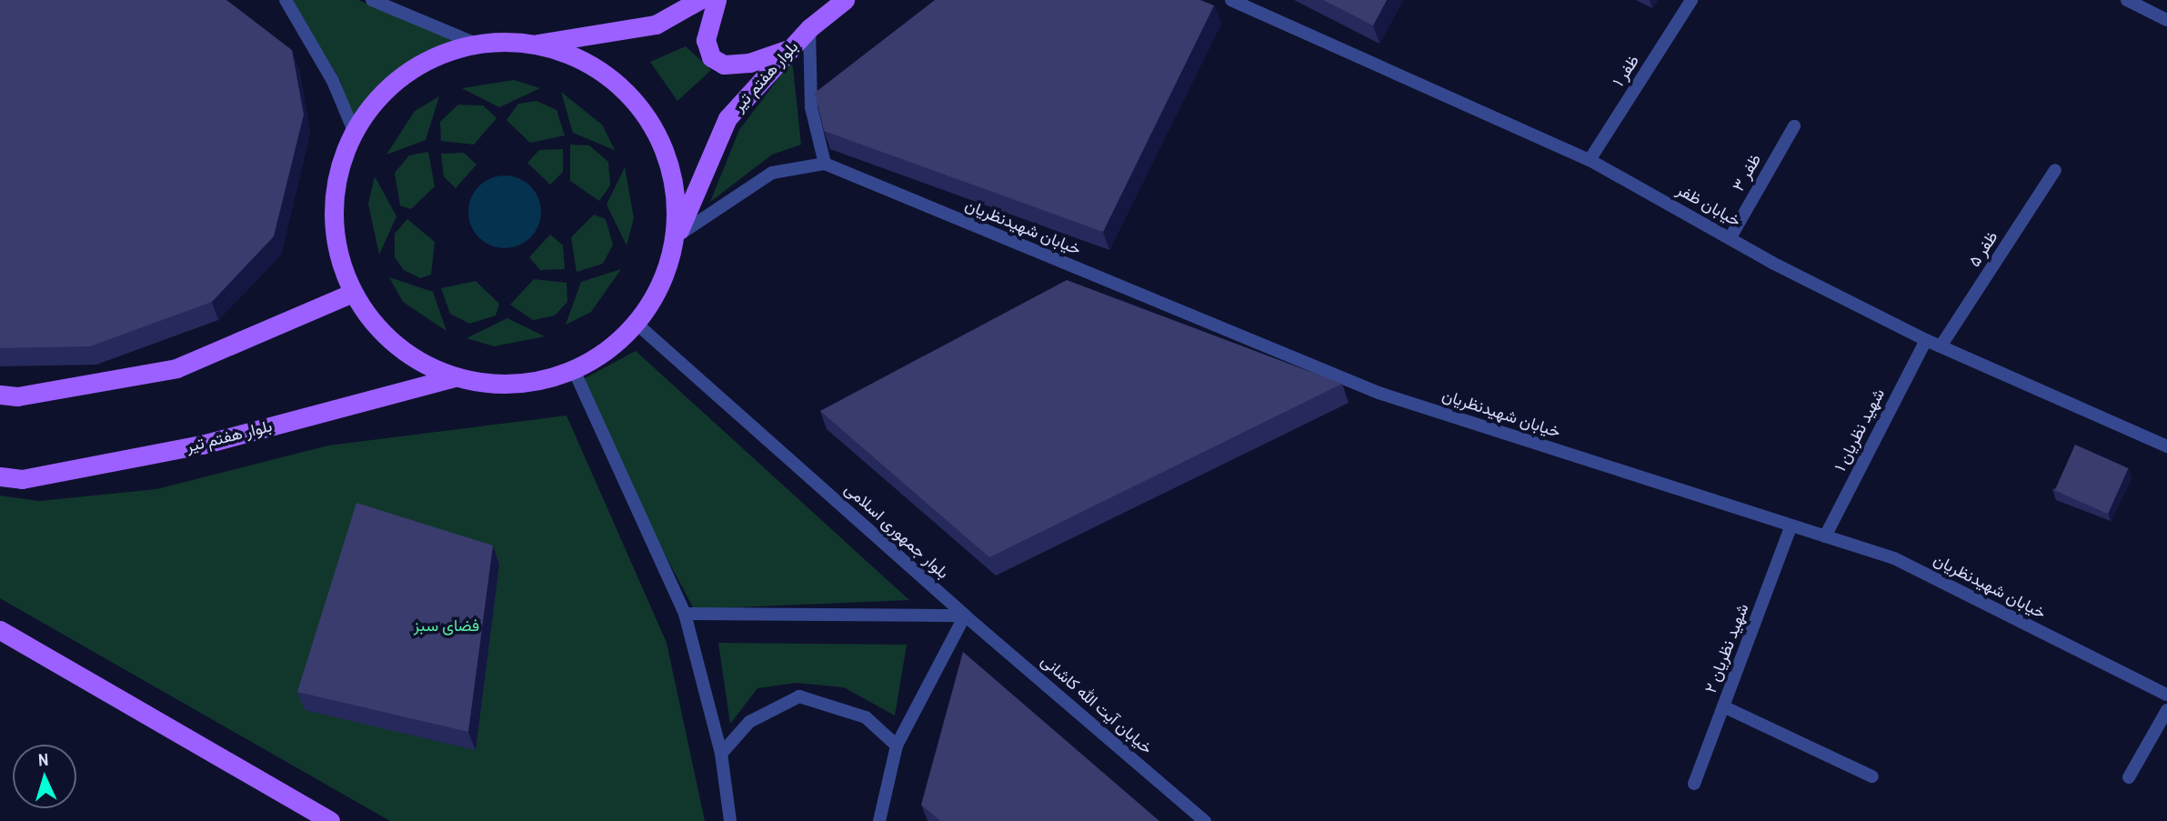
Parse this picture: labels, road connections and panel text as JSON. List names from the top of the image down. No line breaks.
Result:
{"streets":{"main road":["بلوار هفتم تیر"],"street":["ظفر ۱","ظفر ۳","خیابان ظفر","خیابان شهیدنظریان","ظفر ۵","شهید نظریان ۱","بلوار جمهوری اسلامی","شهید نظریان ۲","خیابان آیت الله کاشانی"]},"crossings":[["ظفر ۱","خیابان ظفر"],["ظفر ۳","خیابان ظفر"],["خیابان ظفر","ظفر ۵"],["خیابان ظفر","شهید نظریان ۱"],["خیابان شهیدنظریان","شهید نظریان ۱"],["خیابان شهیدنظریان","شهید نظریان ۲"],["بلوار جمهوری اسلامی","خیابان آیت الله کاشانی"]],"parks":["فضای سبز"],"north":"top"}
